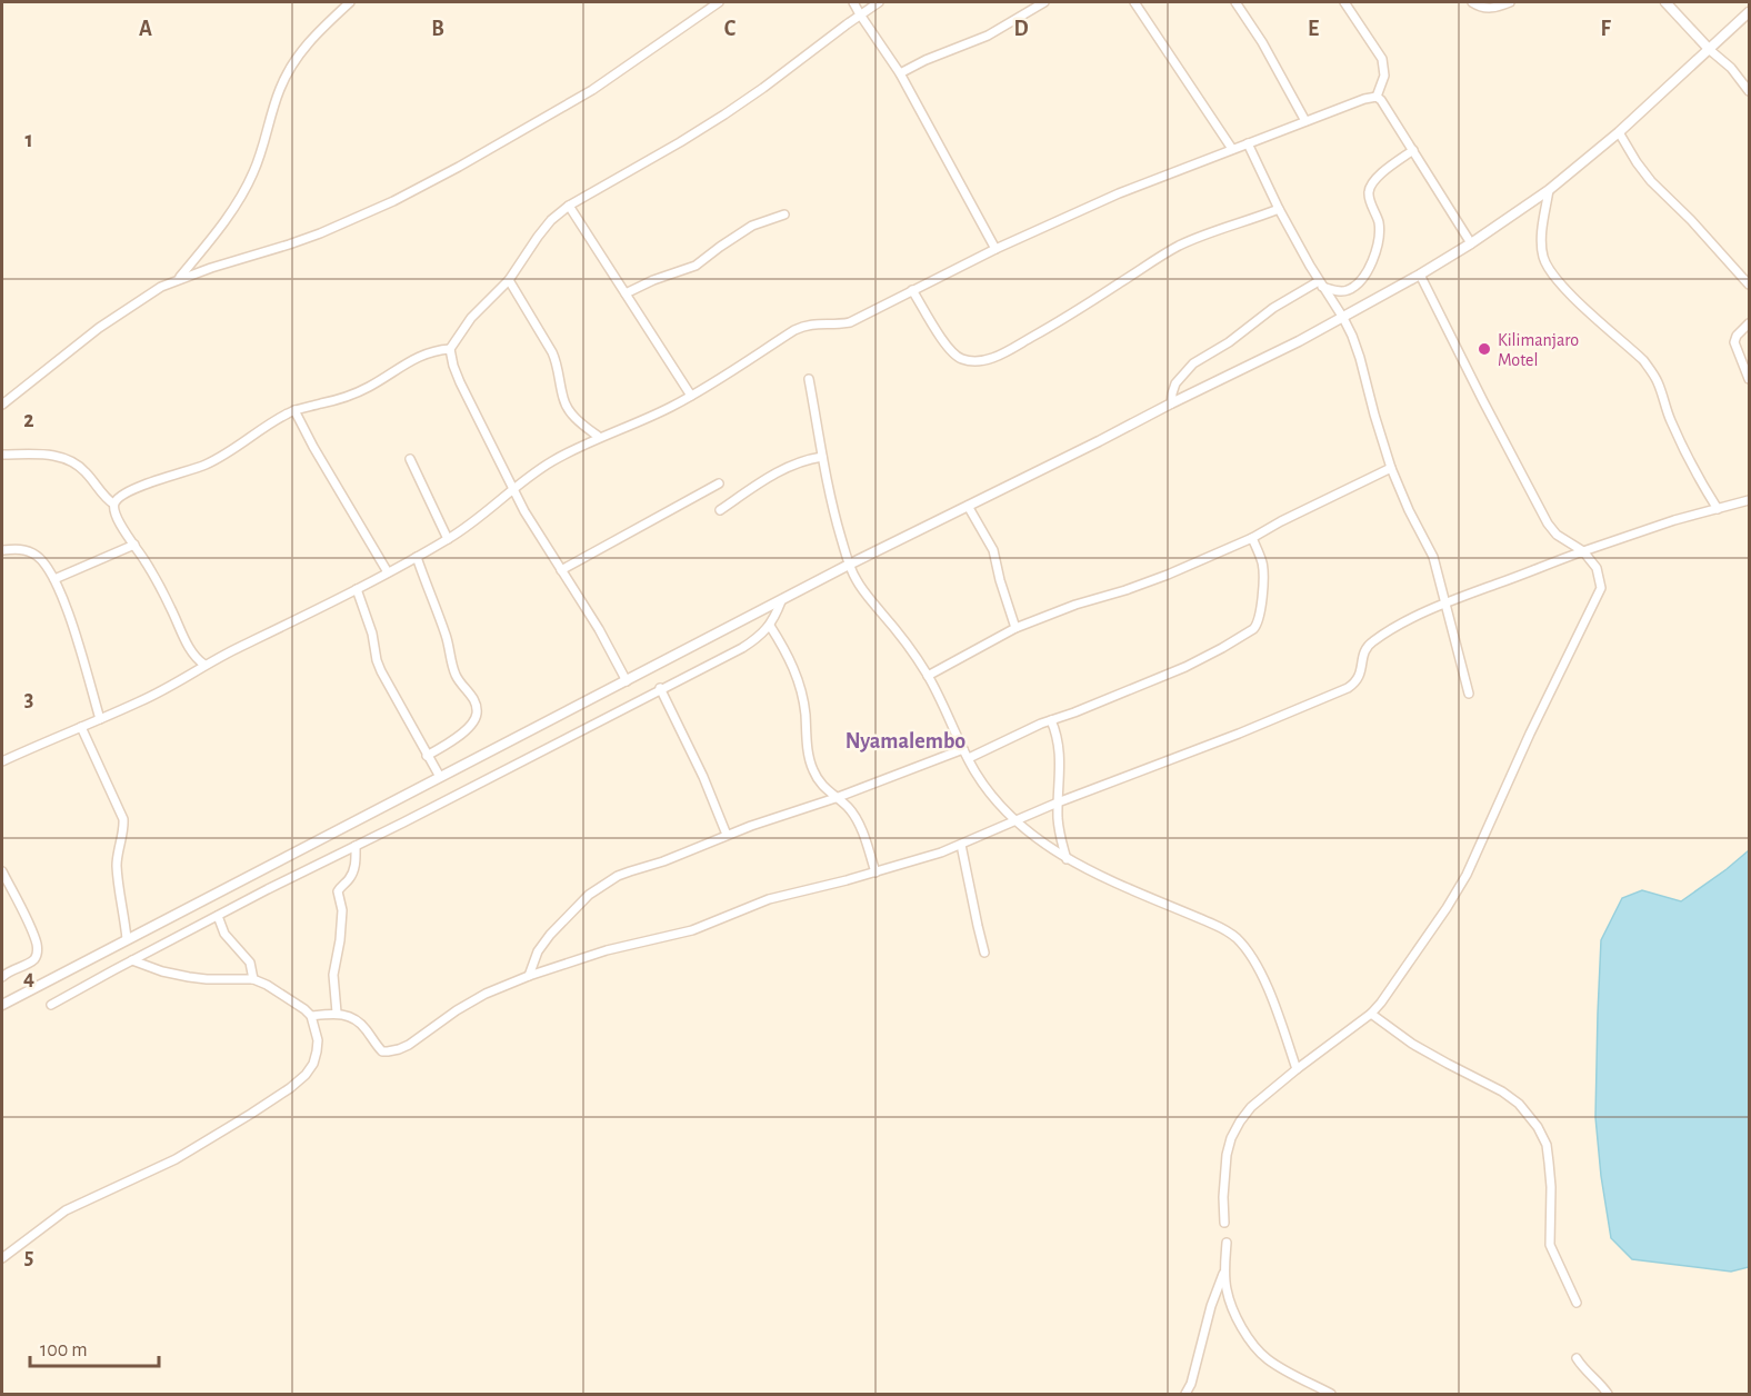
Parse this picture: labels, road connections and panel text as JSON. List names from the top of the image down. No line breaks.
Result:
{"districts":["Nyamalembo"],"places":["Kilimanjaro Motel"],"scale_bar":"100 m","grid":{"columns":["A","B","C","D","E","F"],"rows":["1","2","3","4","5"]}}
